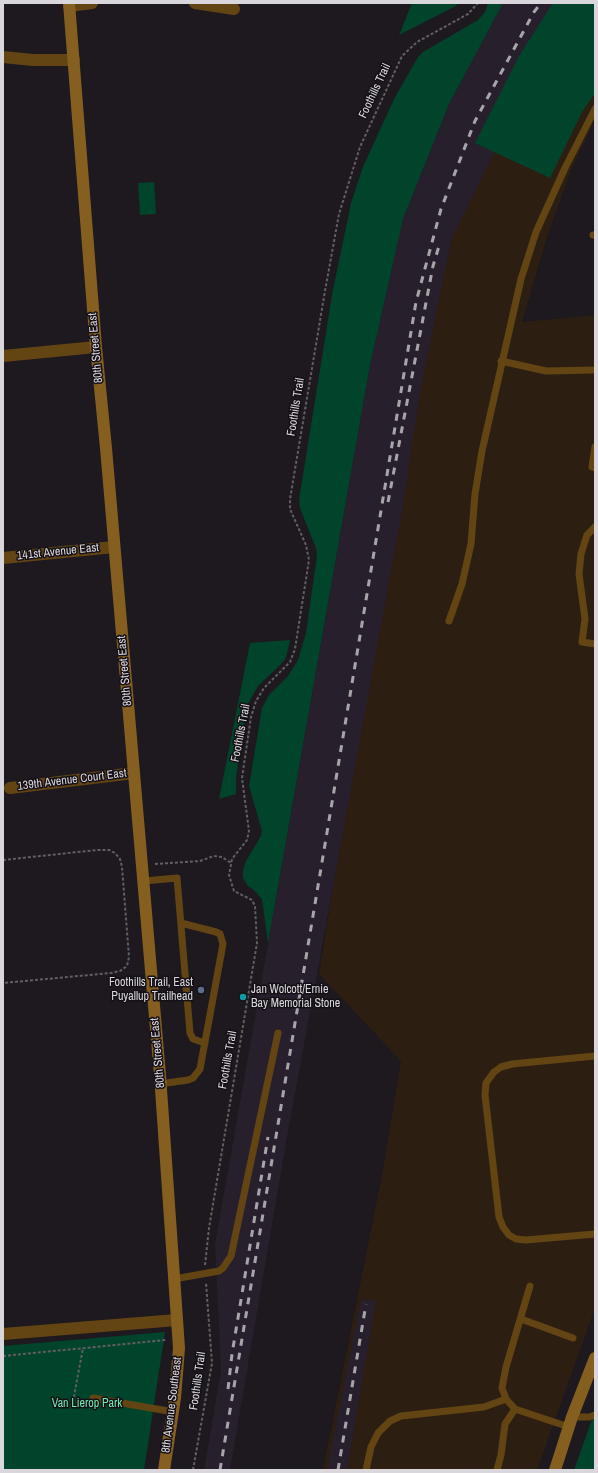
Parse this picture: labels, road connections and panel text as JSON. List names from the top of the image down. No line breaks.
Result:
{"streets":{"street":["80th Street East","141st Avenue East","139th Avenue Court East","8th Avenue Southeast"],"path":["Foothills Trail"]},"crossings":[["80th Street East","141st Avenue East"],["80th Street East","139th Avenue Court East"],["80th Street East","8th Avenue Southeast"]],"parks":["Van Lierop Park"],"places":["Foothills Trail, East Puyallup Trailhead","Jan Wolcott/Ernie Bay Memorial Stone"]}
